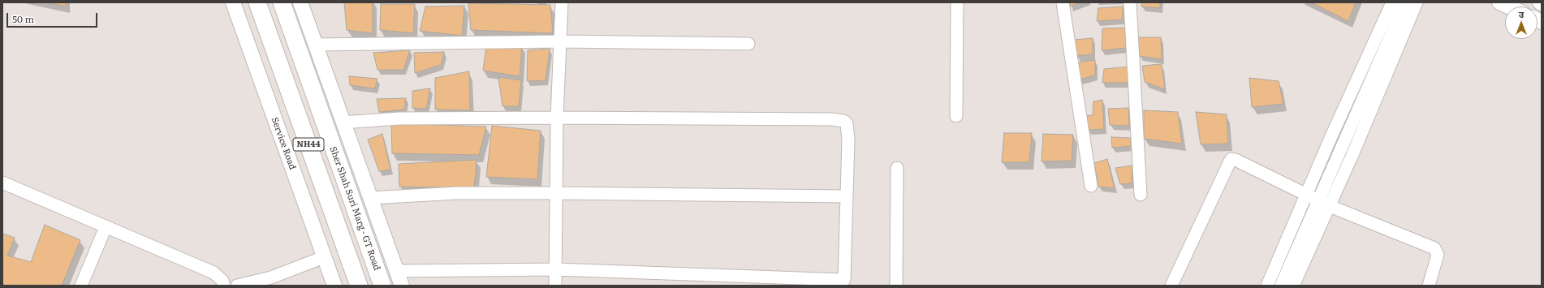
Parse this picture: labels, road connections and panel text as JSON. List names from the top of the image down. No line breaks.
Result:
{"streets":{"highway":["NH44","Sher Shah Suri Marg - GT Road"],"main road":["Service Road"]},"scale_bar":"50 m","north":"top"}
